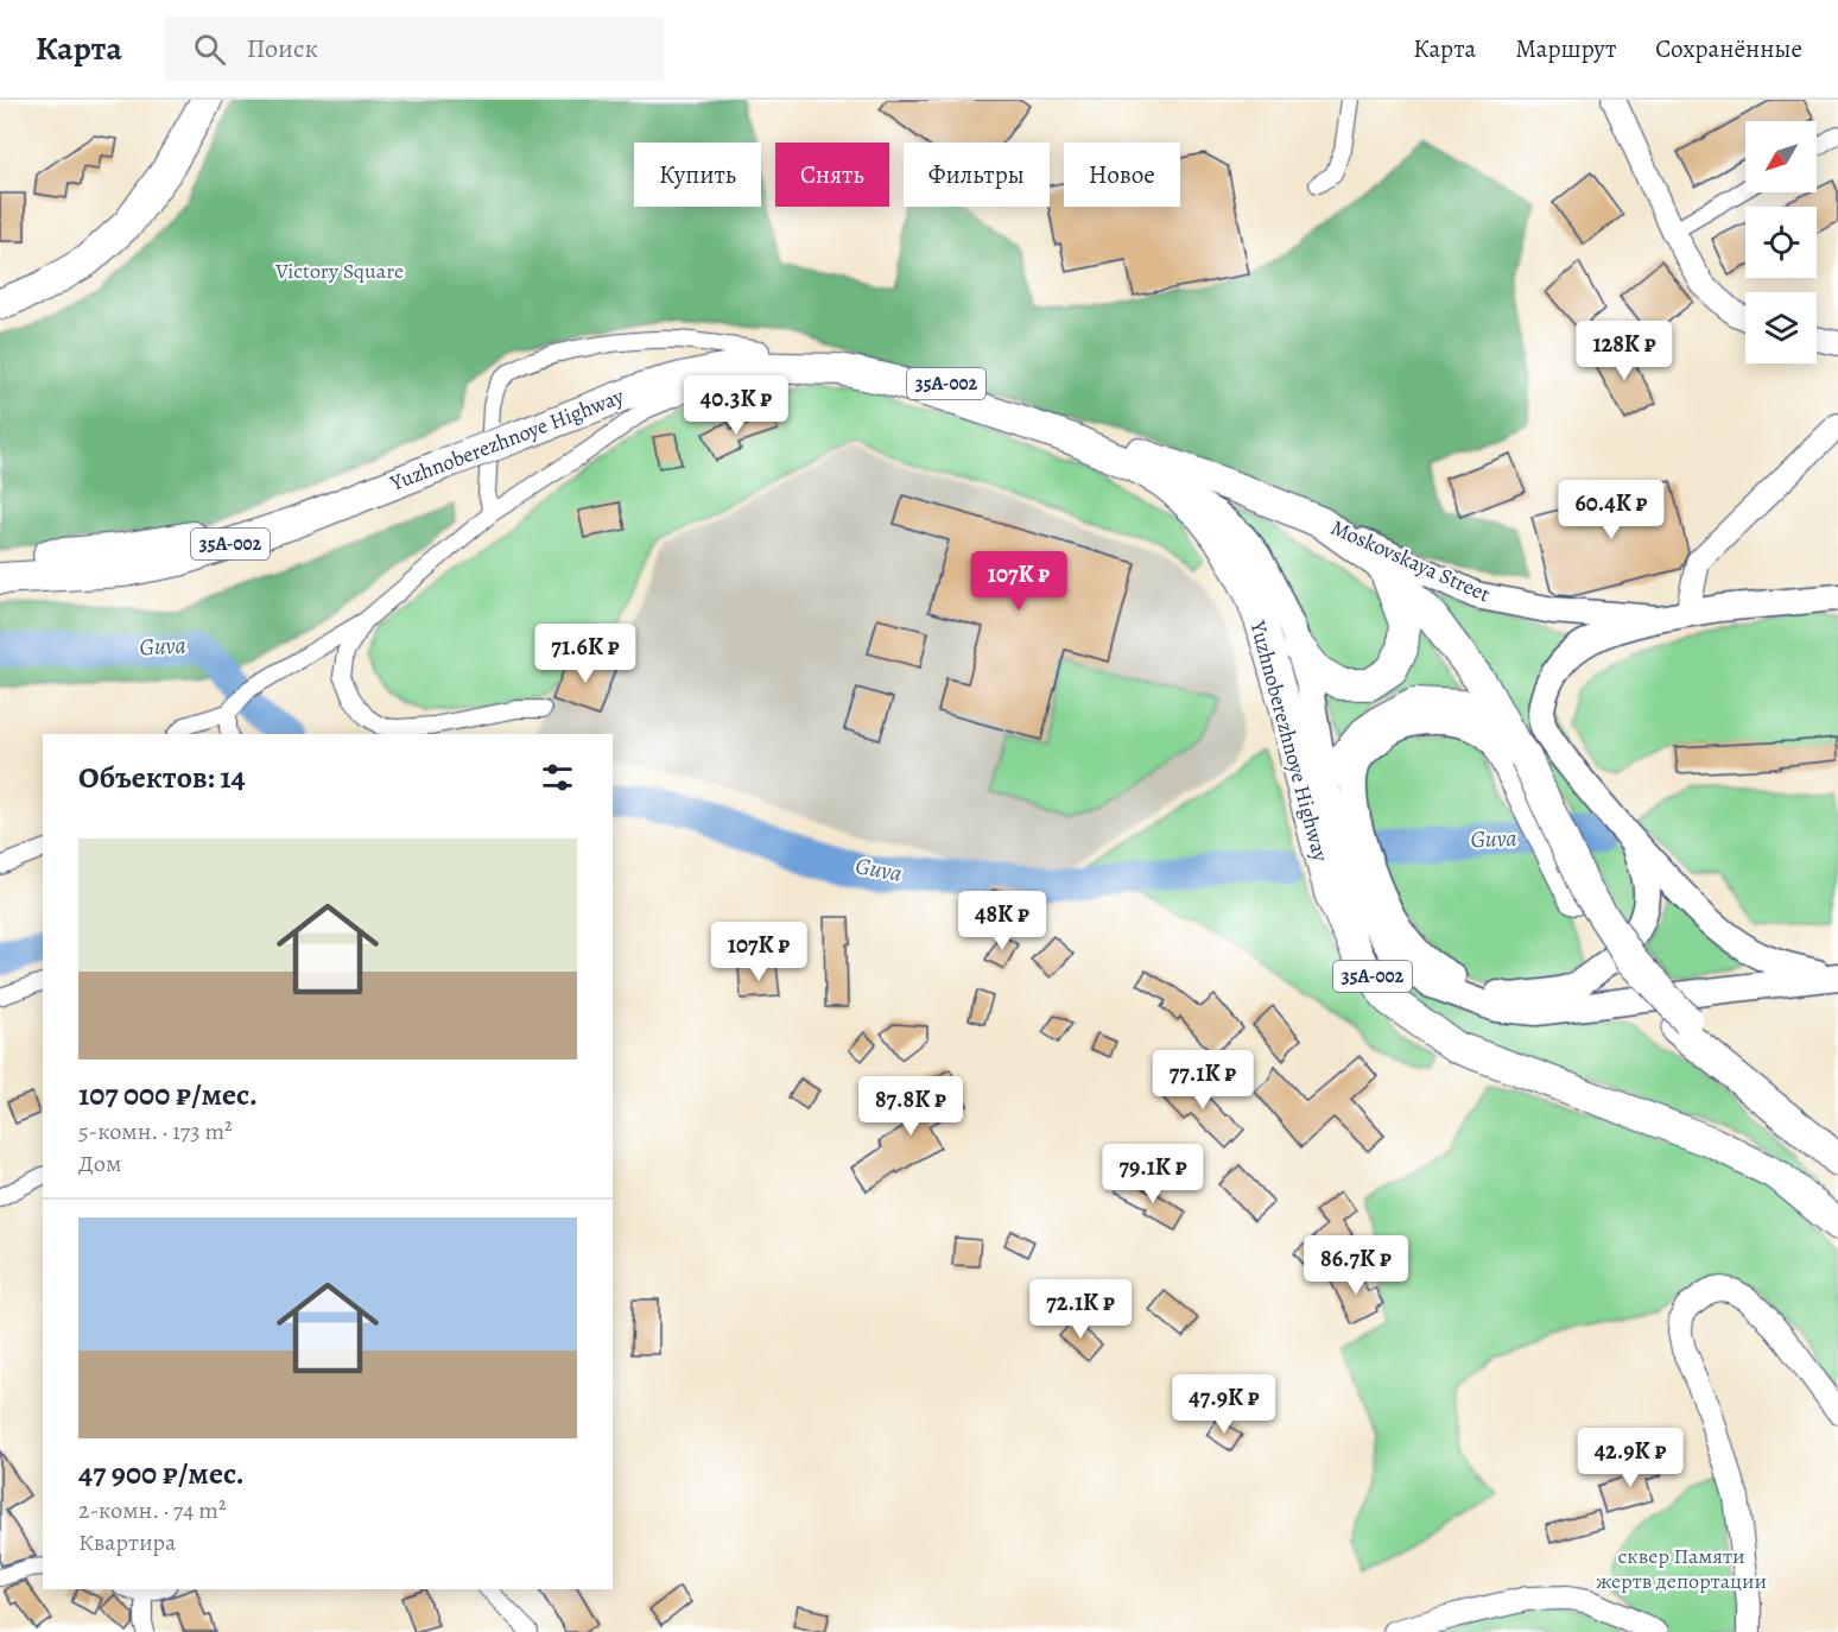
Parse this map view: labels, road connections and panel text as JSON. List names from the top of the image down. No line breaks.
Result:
{"streets":{"highway":["35А-002","Yuzhnoberezhnoye Highway"],"main road":["Moskovskaya Street"]},"crossings":[["Yuzhnoberezhnoye Highway","Moskovskaya Street"]],"water":["Guva"],"parks":["Victory Square","сквер Памяти жертв депортации"],"north":"bottom left","page":{"header":"Карта","search":"Поиск","nav":["Карта","Маршрут","Сохранённые"],"chip":["Купить","Снять","Фильтры","Новое"],"price":["128K ₽","40.3K ₽","60.4K ₽","107K ₽","71.6K ₽","48K ₽","107K ₽","77.1K ₽","87.8K ₽","79.1K ₽","86.7K ₽","72.1K ₽","47.9K ₽","42.9K ₽"],"heading":"Объектов: 14","list":[{"name":"107 000 ₽/мес.","note":"5-комн. · 173 m² · Дом"},{"name":"47 900 ₽/мес.","note":"2-комн. · 74 m² · Квартира"}]}}
